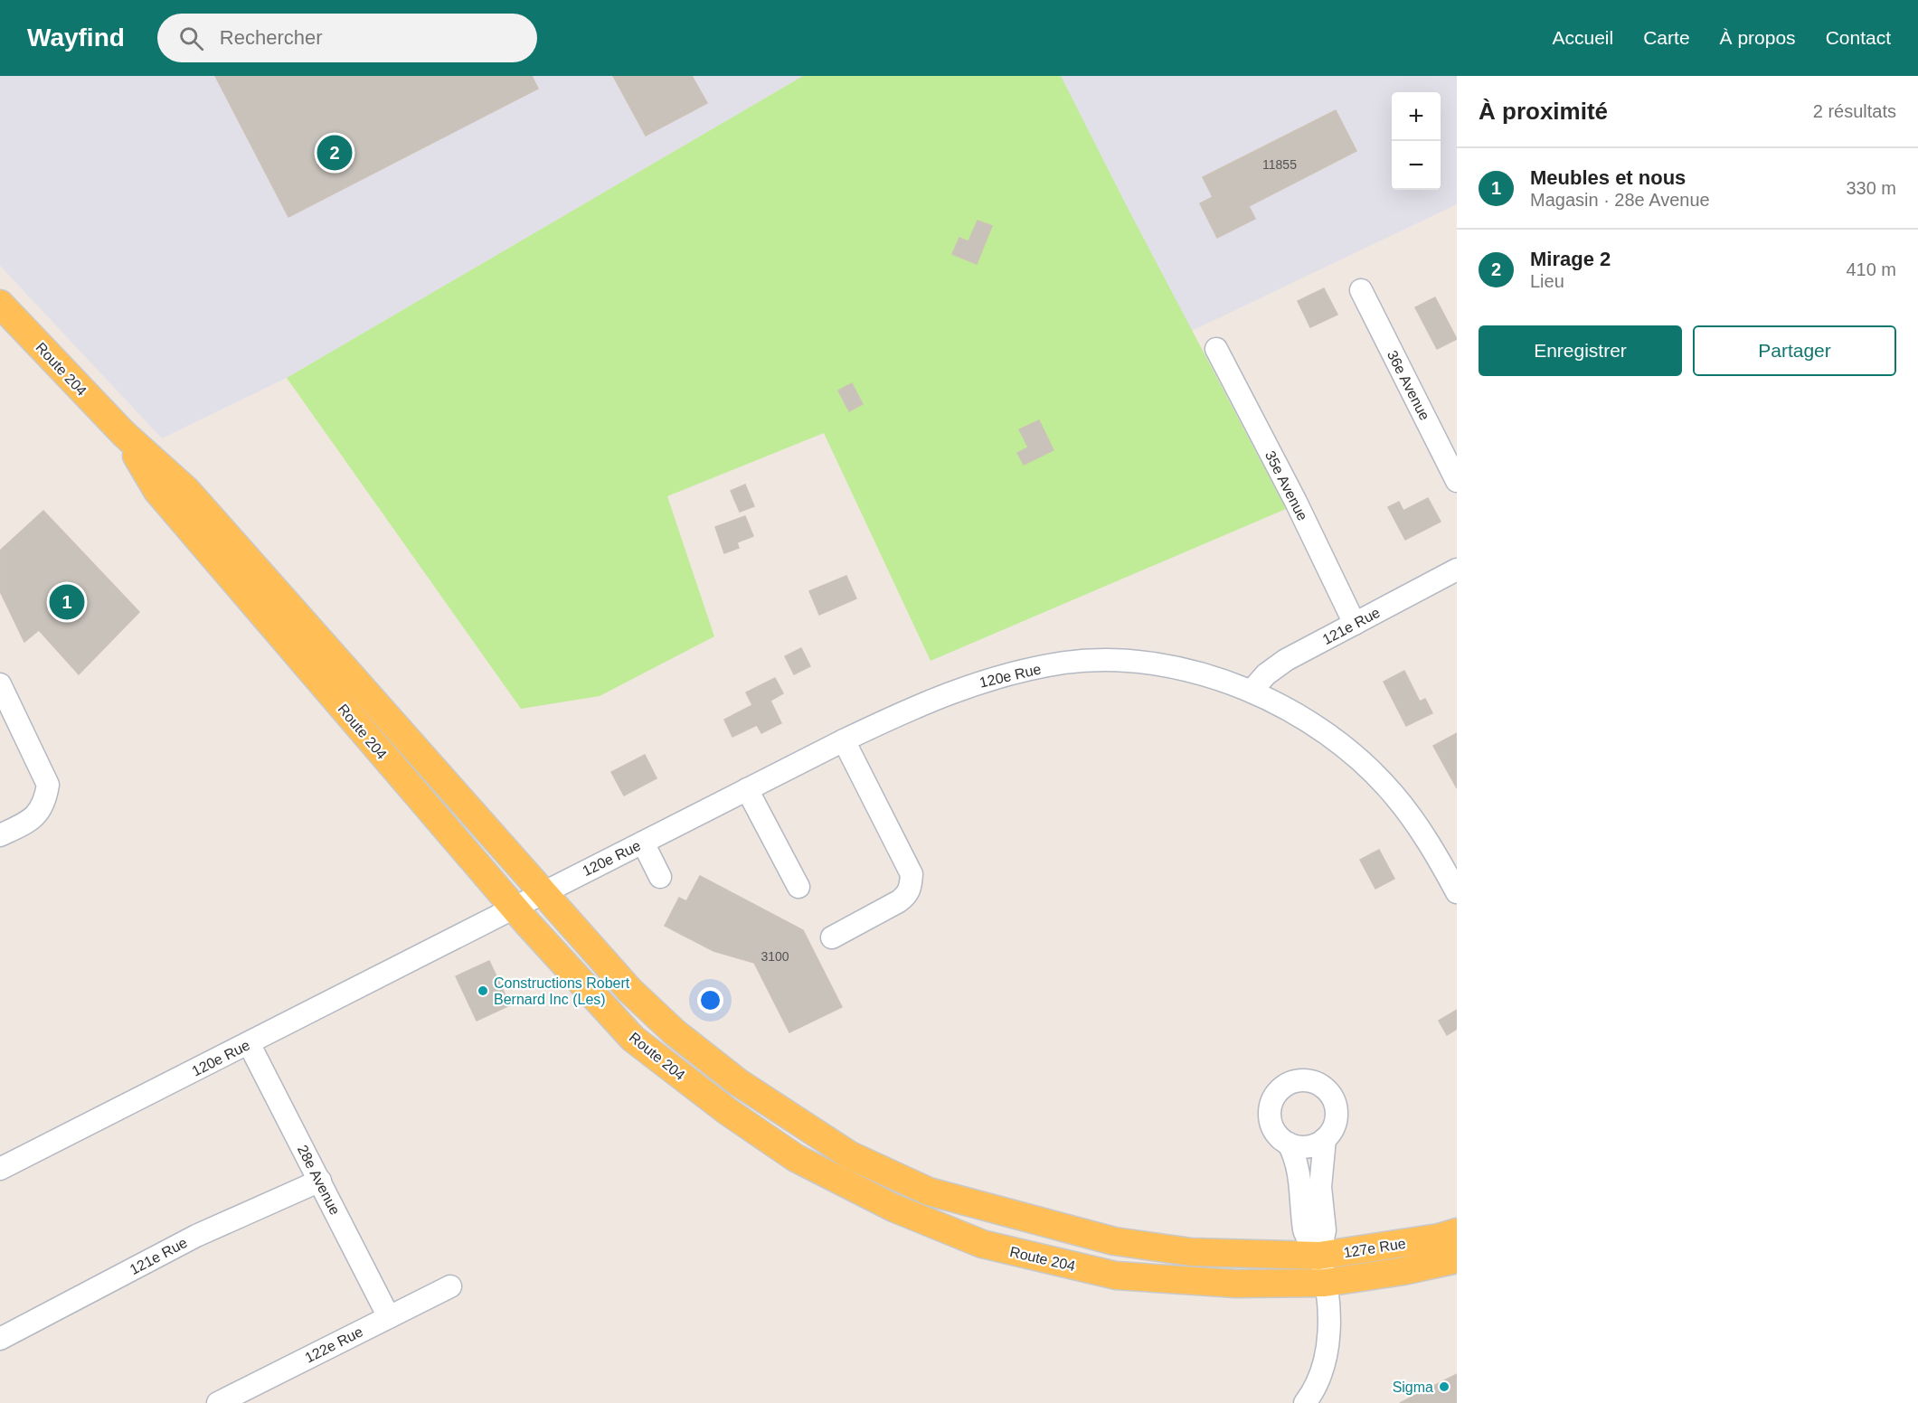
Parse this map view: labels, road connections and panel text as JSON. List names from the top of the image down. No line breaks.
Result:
{"streets":{"main road":["Route 204","127e Rue"],"street":["36e Avenue","35e Avenue","121e Rue","120e Rue","28e Avenue","122e Rue"]},"crossings":[["Route 204","120e Rue"],["Route 204","127e Rue"],["35e Avenue","121e Rue"],["121e Rue","120e Rue"],["121e Rue","28e Avenue"],["120e Rue","28e Avenue"],["28e Avenue","122e Rue"]],"places":["Constructions Robert Bernard Inc (Les)","Sigma"],"house_numbers":["11855","3100"],"page":{"header":"Wayfind","search":"Rechercher","nav":["Accueil","Carte","À propos","Contact"],"heading":["À proximité","2 résultats"],"map_buttons":["+","−"],"pins":["2","1"],"list":[{"mark":"1","name":"Meubles et nous","note":"Magasin · 28e Avenue","value":"330 m"},{"mark":"2","name":"Mirage 2","note":"Lieu","value":"410 m"}],"buttons":["Enregistrer","Partager"]}}
